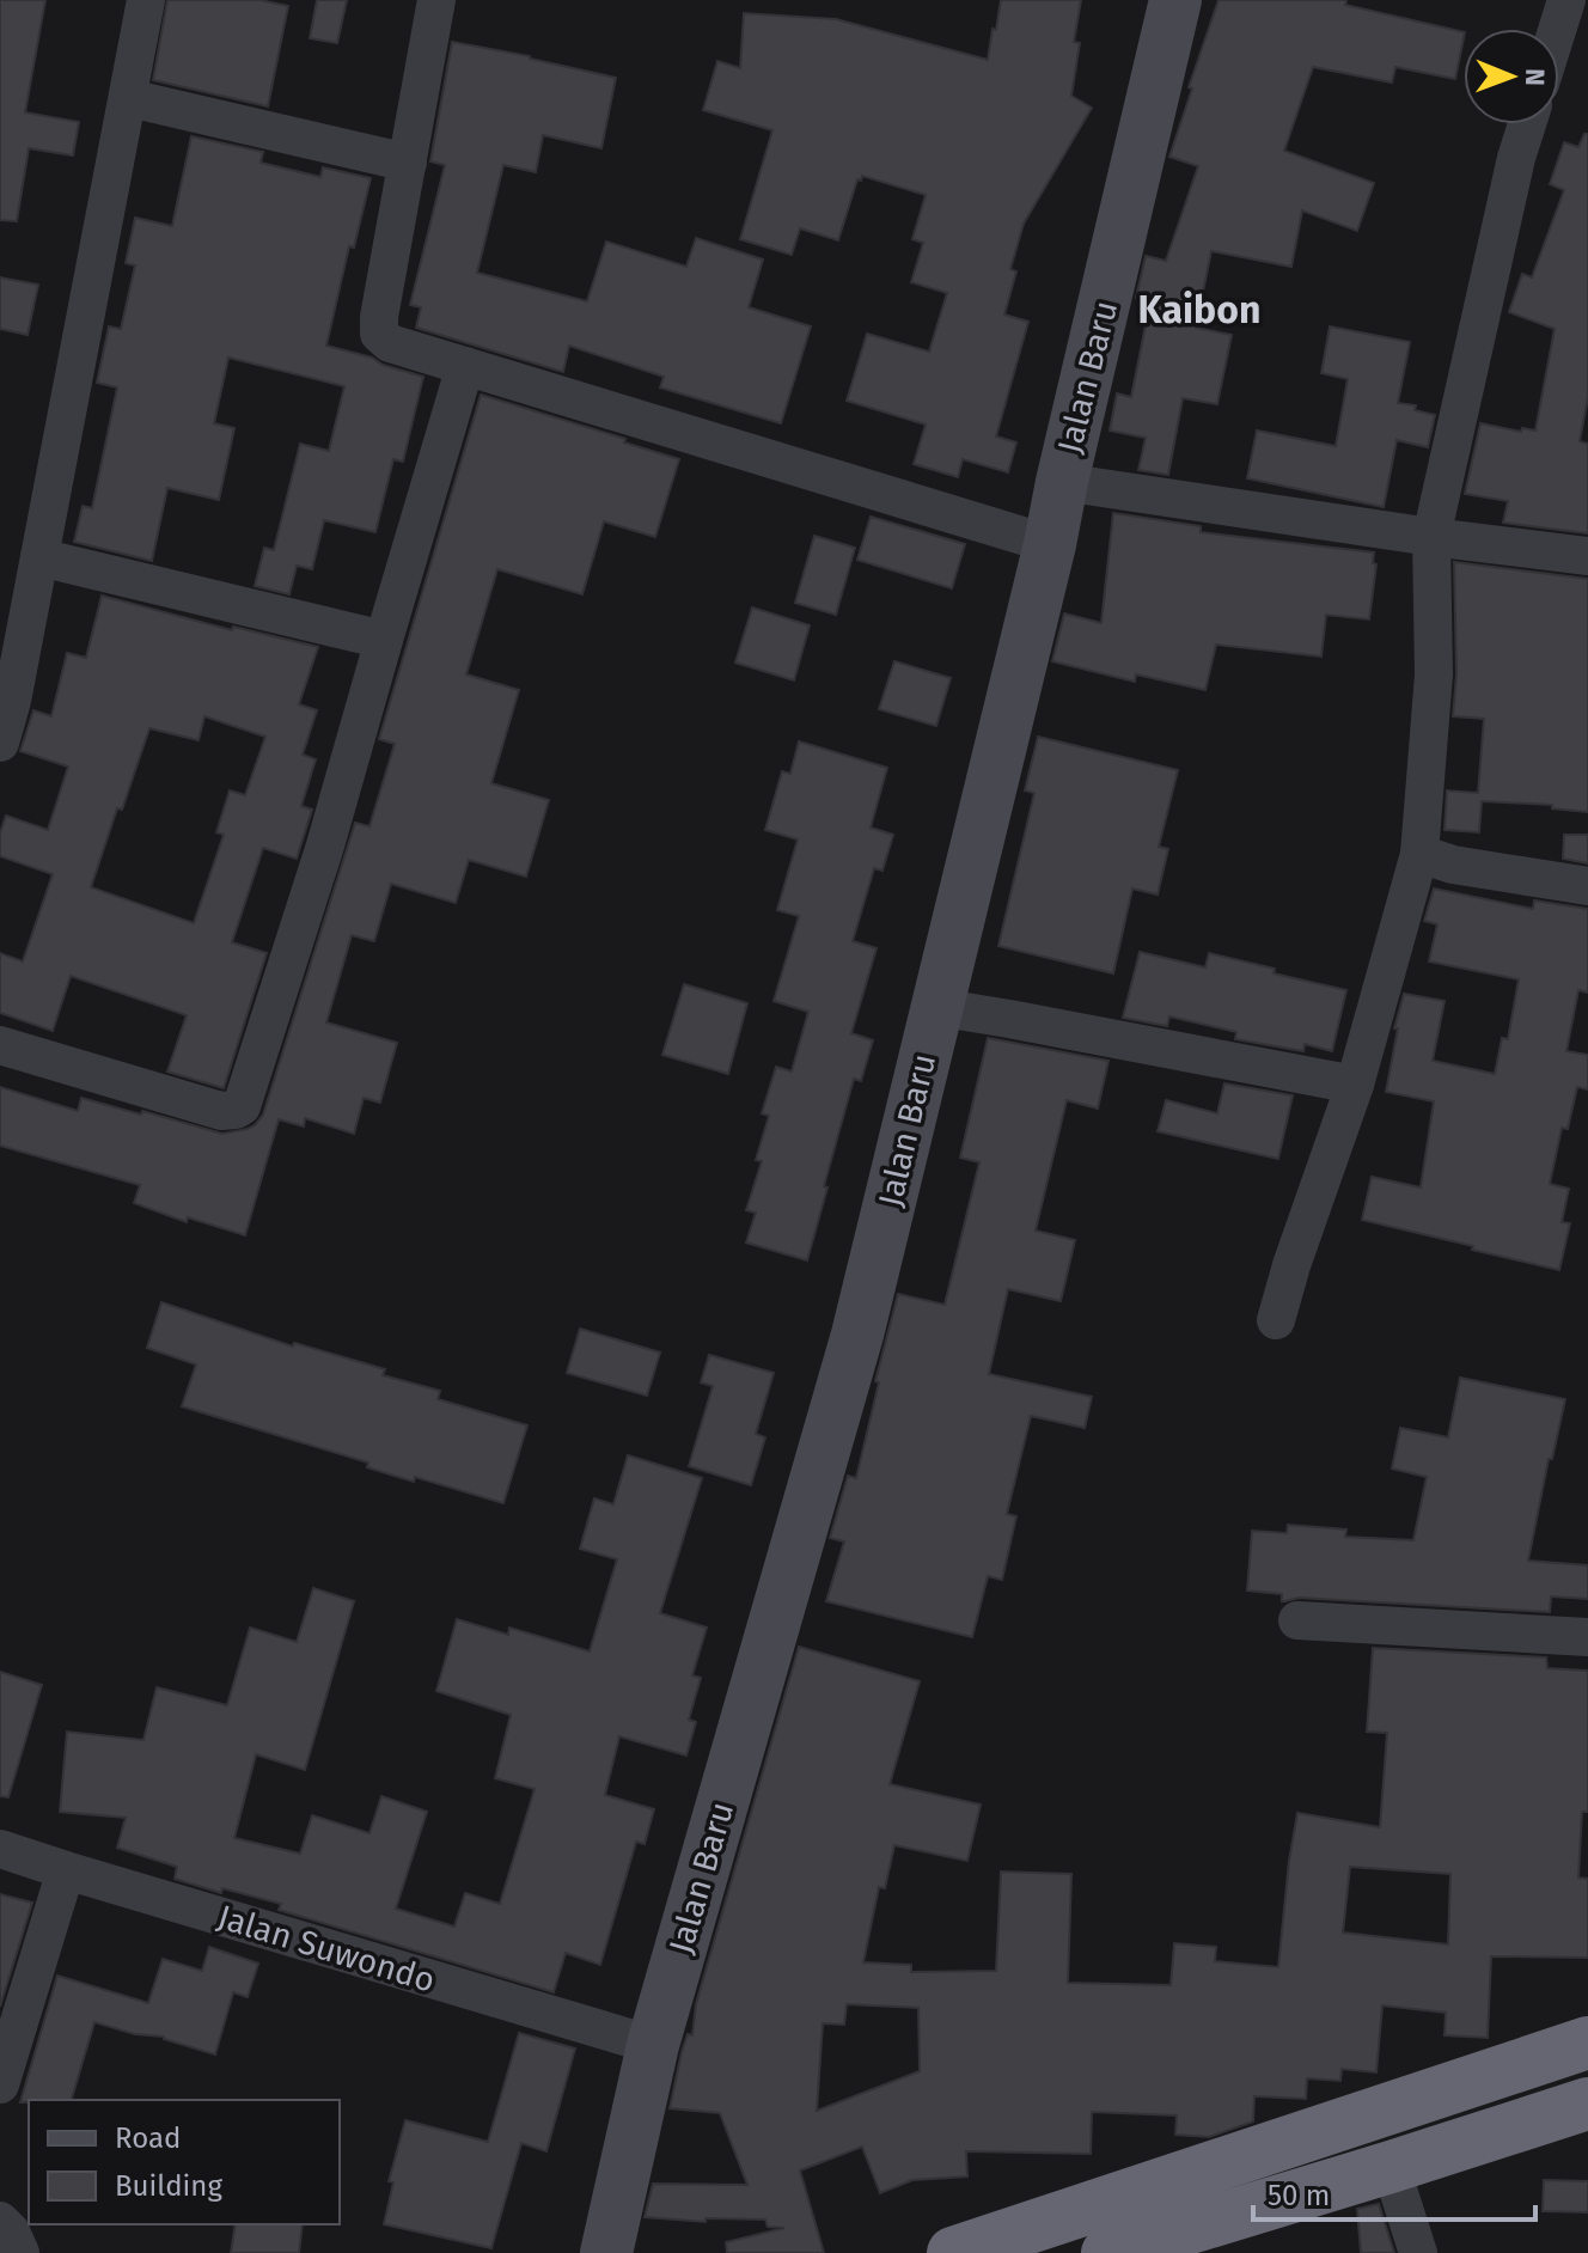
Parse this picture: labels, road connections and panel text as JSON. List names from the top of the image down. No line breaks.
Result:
{"streets":{"street":["Jalan Baru","Jalan Suwondo"]},"crossings":[["Jalan Baru","Jalan Suwondo"]],"districts":["Kaibon"],"legend":["Road","Building"],"scale_bar":"50 m","north":"right"}
